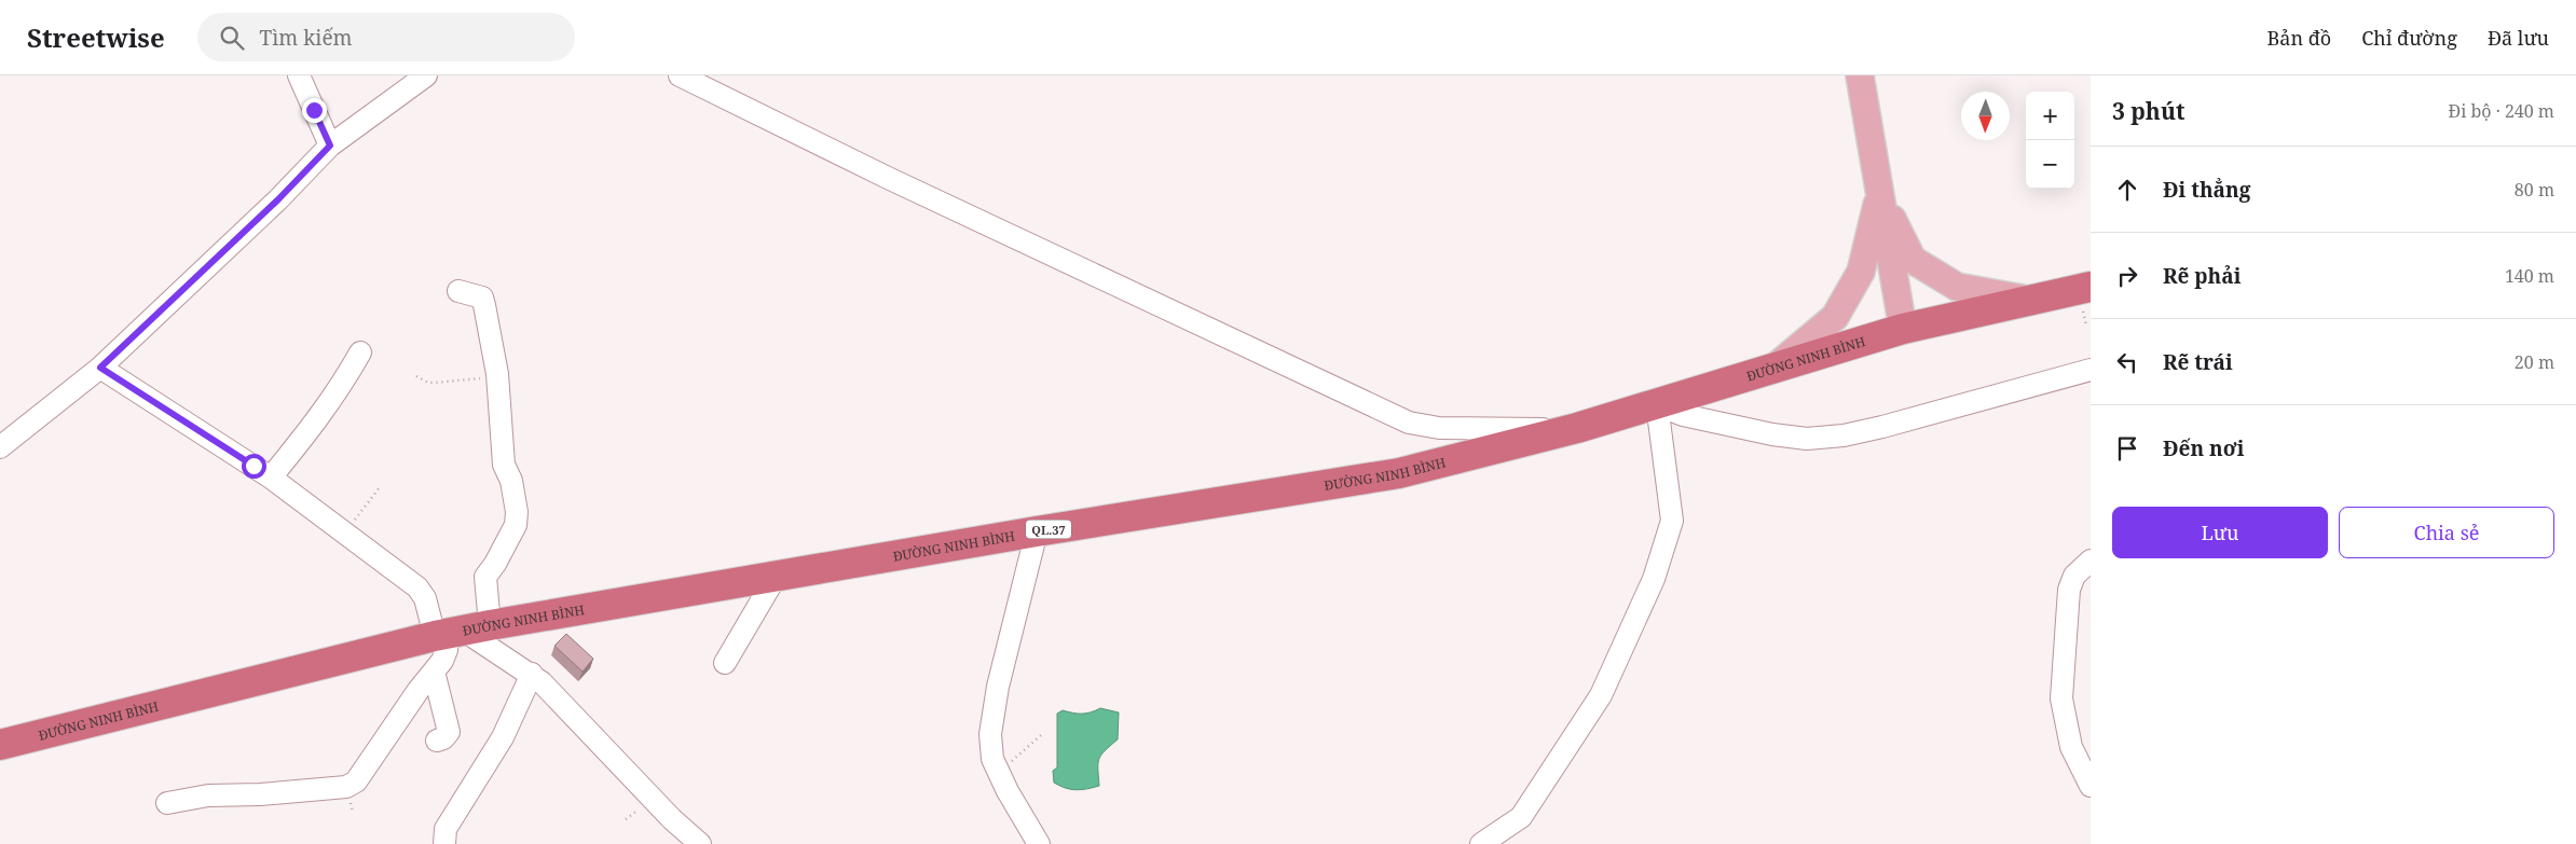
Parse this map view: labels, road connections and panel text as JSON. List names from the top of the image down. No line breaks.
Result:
{"streets":{"highway":["ĐƯỜNG NINH BÌNH","QL.37"]},"north":"bottom","page":{"header":"Streetwise","search":"Tìm kiếm","nav":["Bản đồ","Chỉ đường","Đã lưu"],"heading":["3 phút","Đi bộ · 240 m"],"map_buttons":["+","−"],"list":[["Đi thẳng","80 m"],["Rẽ phải","140 m"],["Rẽ trái","20 m"],"Đến nơi"],"buttons":["Lưu","Chia sẻ"]}}
